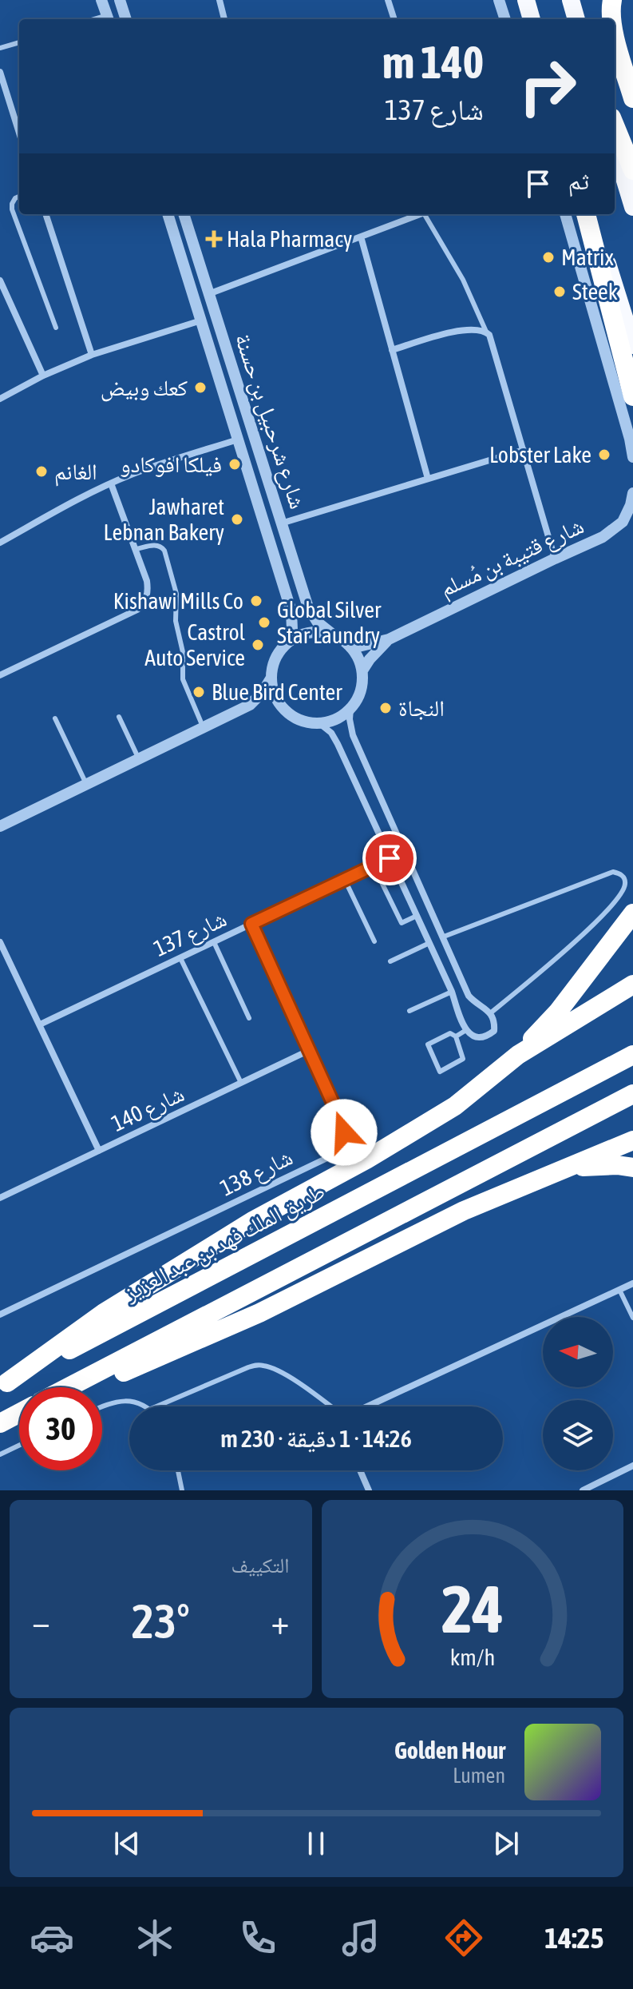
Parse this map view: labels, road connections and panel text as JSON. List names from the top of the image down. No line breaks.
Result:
{"streets":{"highway":["طريق الملك فهد بن عبد العزيز"],"street":["شارع شرحبيل بن حسنة","شارع قتيبة بن مُسلم","شارع 137","شارع 140","شارع 138"]},"crossings":[["شارع شرحبيل بن حسنة","شارع قتيبة بن مُسلم"],["شارع 137","شارع 138"],["شارع 140","شارع 138"]],"places":{"health":["Hala Pharmacy"],"other":["Matrix","Steek","كعك وبيض","Lobster Lake","فيلكا افوكادو","الغانم","Jawharet Lebnan Bakery","Kishawi Mills Co","Global Silver Star Laundry","Castrol Auto Service","Blue Bird Center","النجاة"]},"north":"left","page":{"turn":["140 m","شارع 137"],"then":"ثم","limit":"30","trip":"14:26 · 1 دقيقة · 230 m","tile":"التكييف","heat":["−","23°","+"],"song":["Golden Hour","Lumen"],"tabs":"14:25","gauge":["24","km/h"]}}
